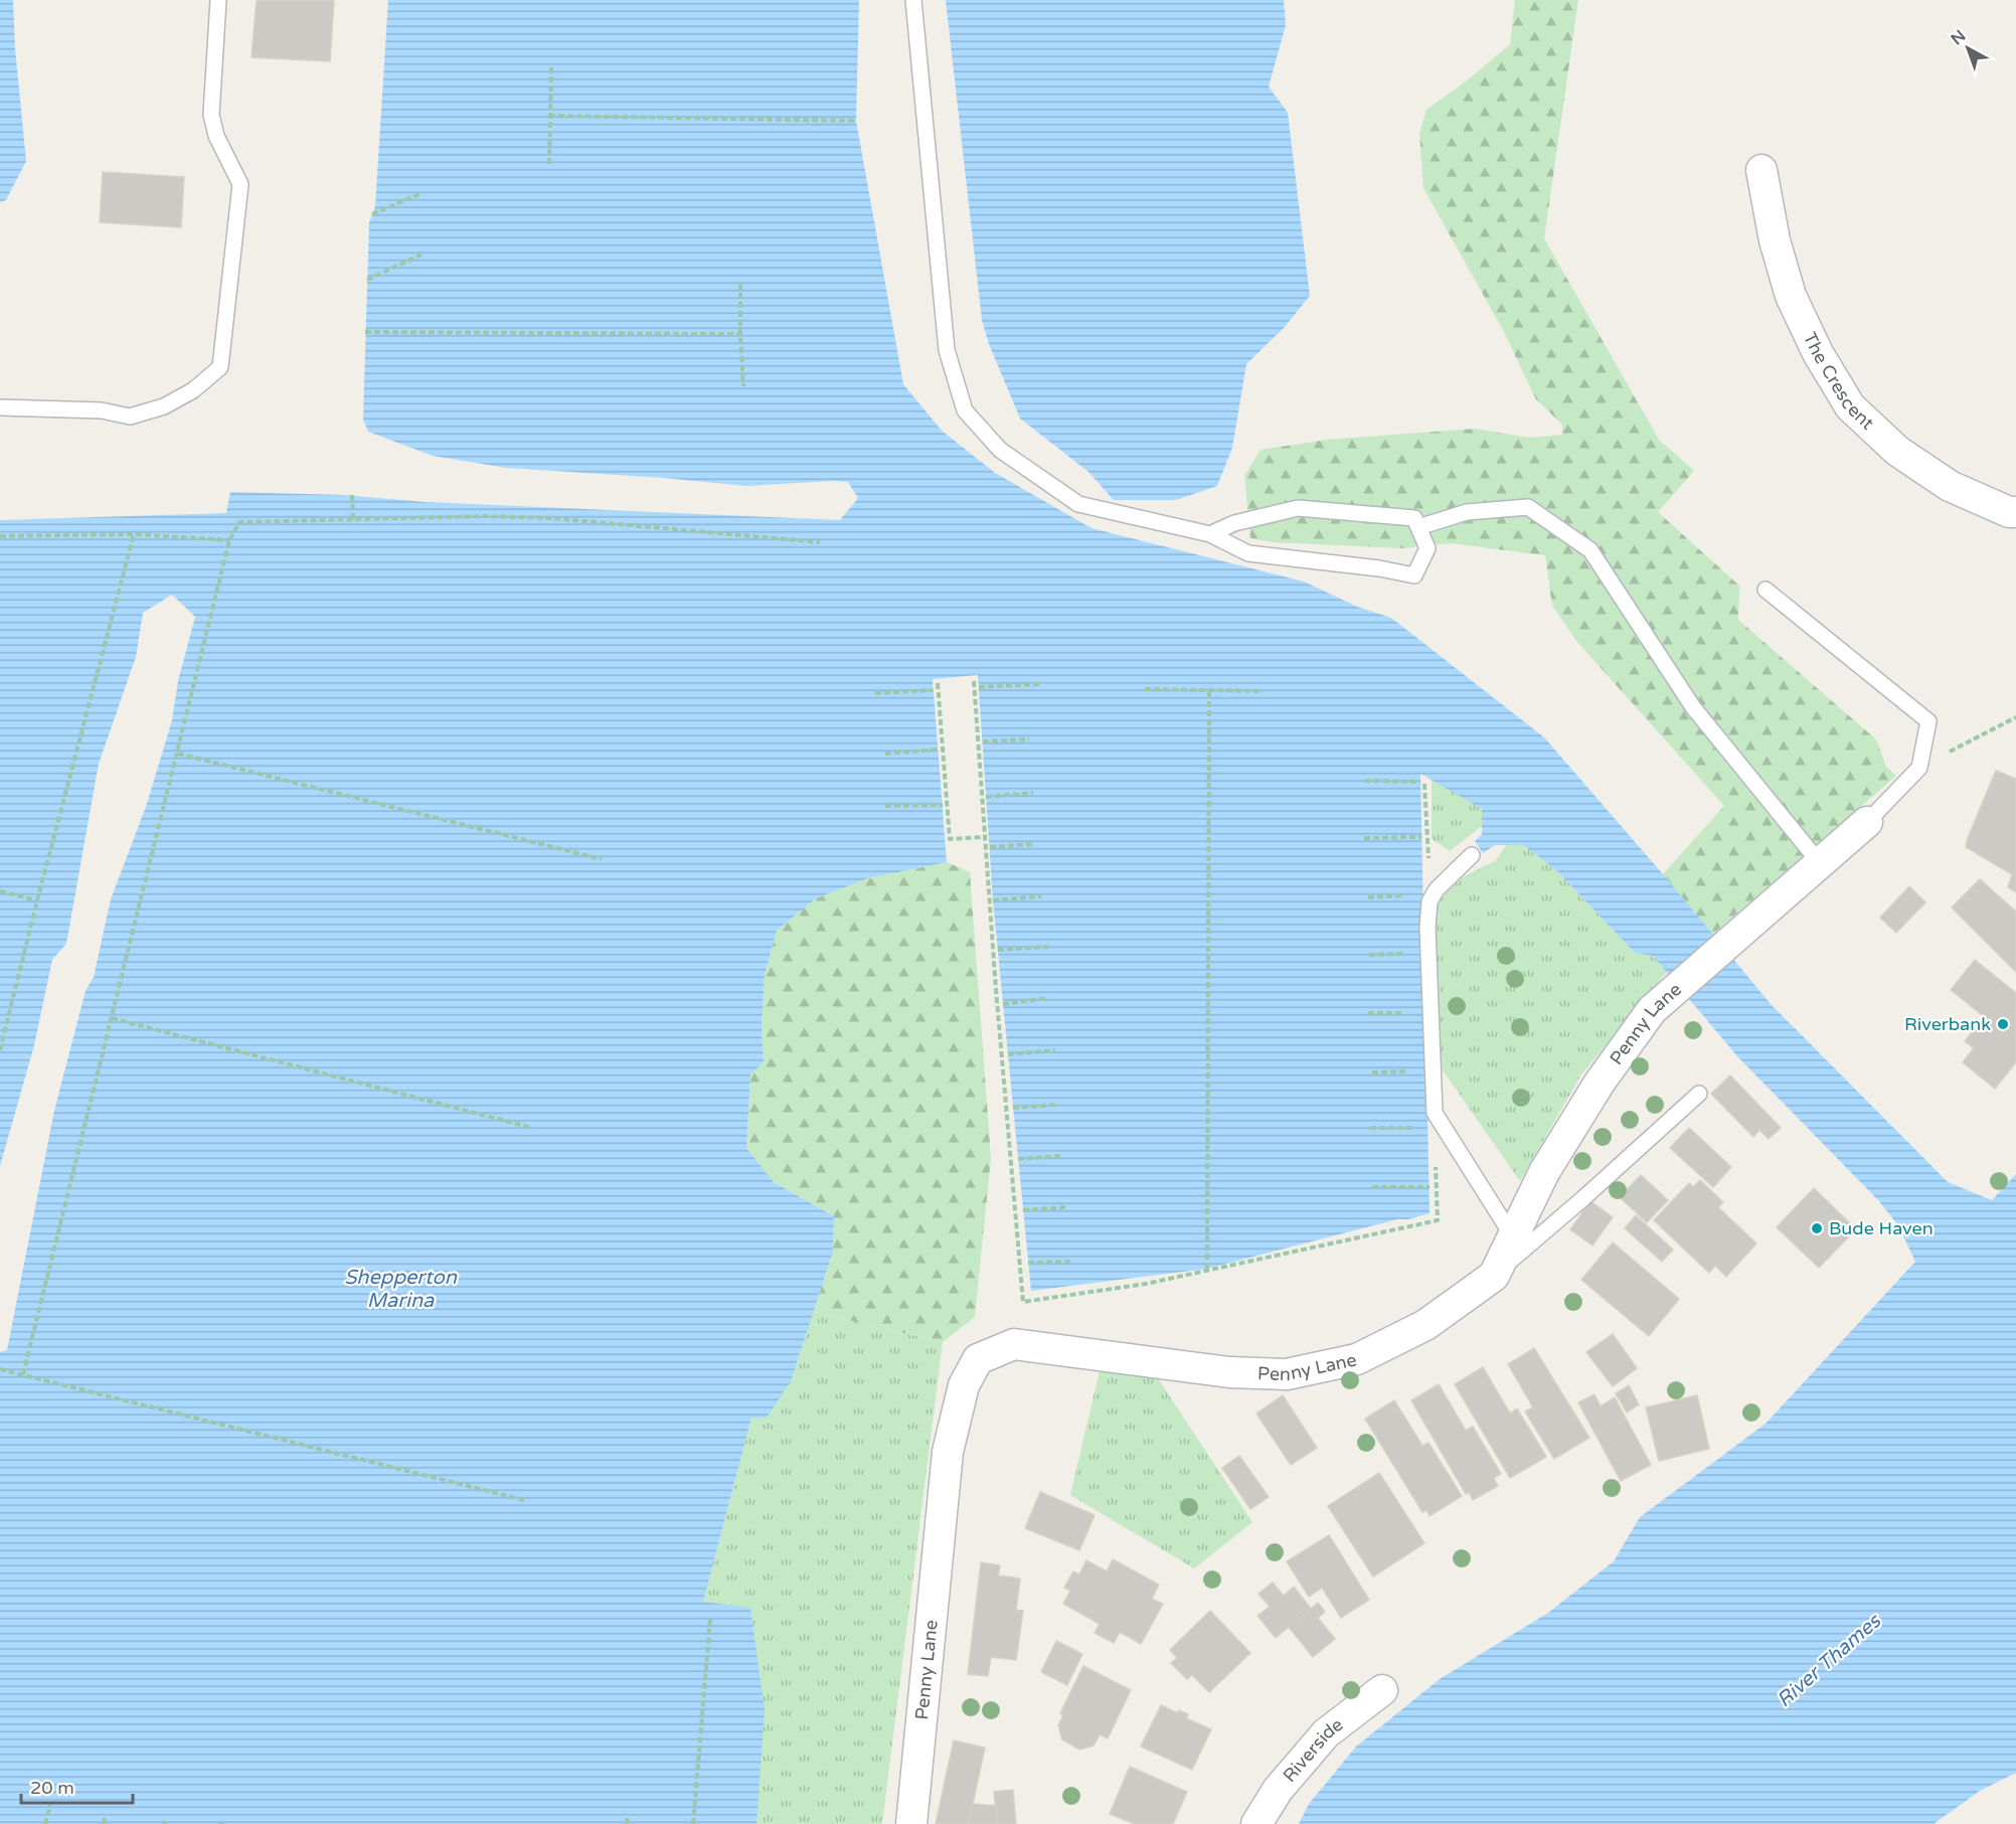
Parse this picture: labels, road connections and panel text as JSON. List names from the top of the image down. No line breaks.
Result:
{"streets":{"street":["The Crescent","Penny Lane","Riverside"]},"water":["Shepperton Marina","River Thames"],"places":["Riverbank","Bude Haven"],"scale_bar":"20 m","north":"top left"}
